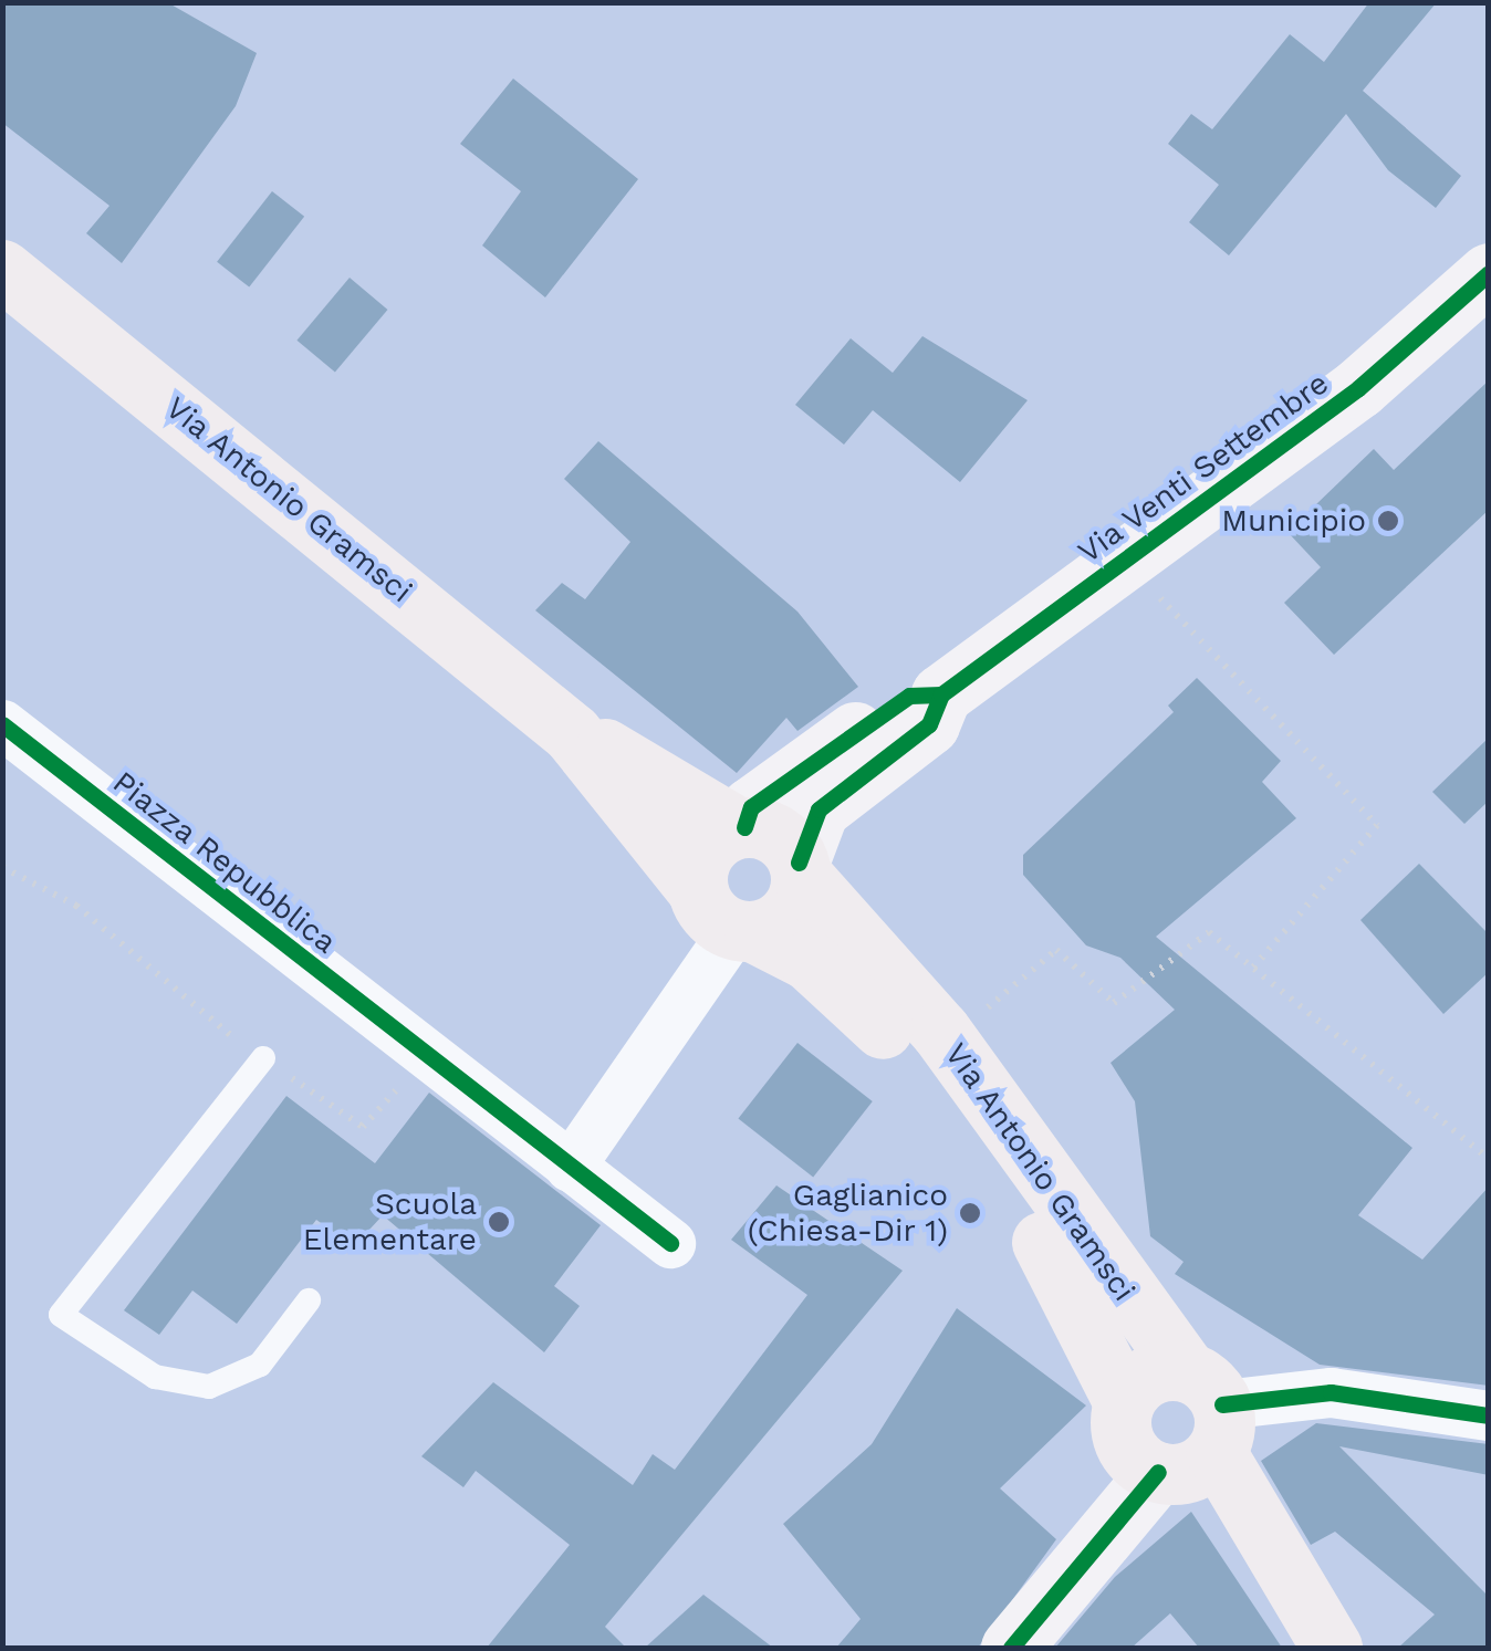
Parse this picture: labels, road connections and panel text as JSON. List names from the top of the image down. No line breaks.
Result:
{"streets":{"main road":["Via Antonio Gramsci"],"street":["Via Venti Settembre","Piazza Repubblica"]},"crossings":[["Via Venti Settembre","Via Antonio Gramsci"]],"places":["Municipio","Gaglianico (Chiesa-Dir 1)","Scuola Elementare"]}
